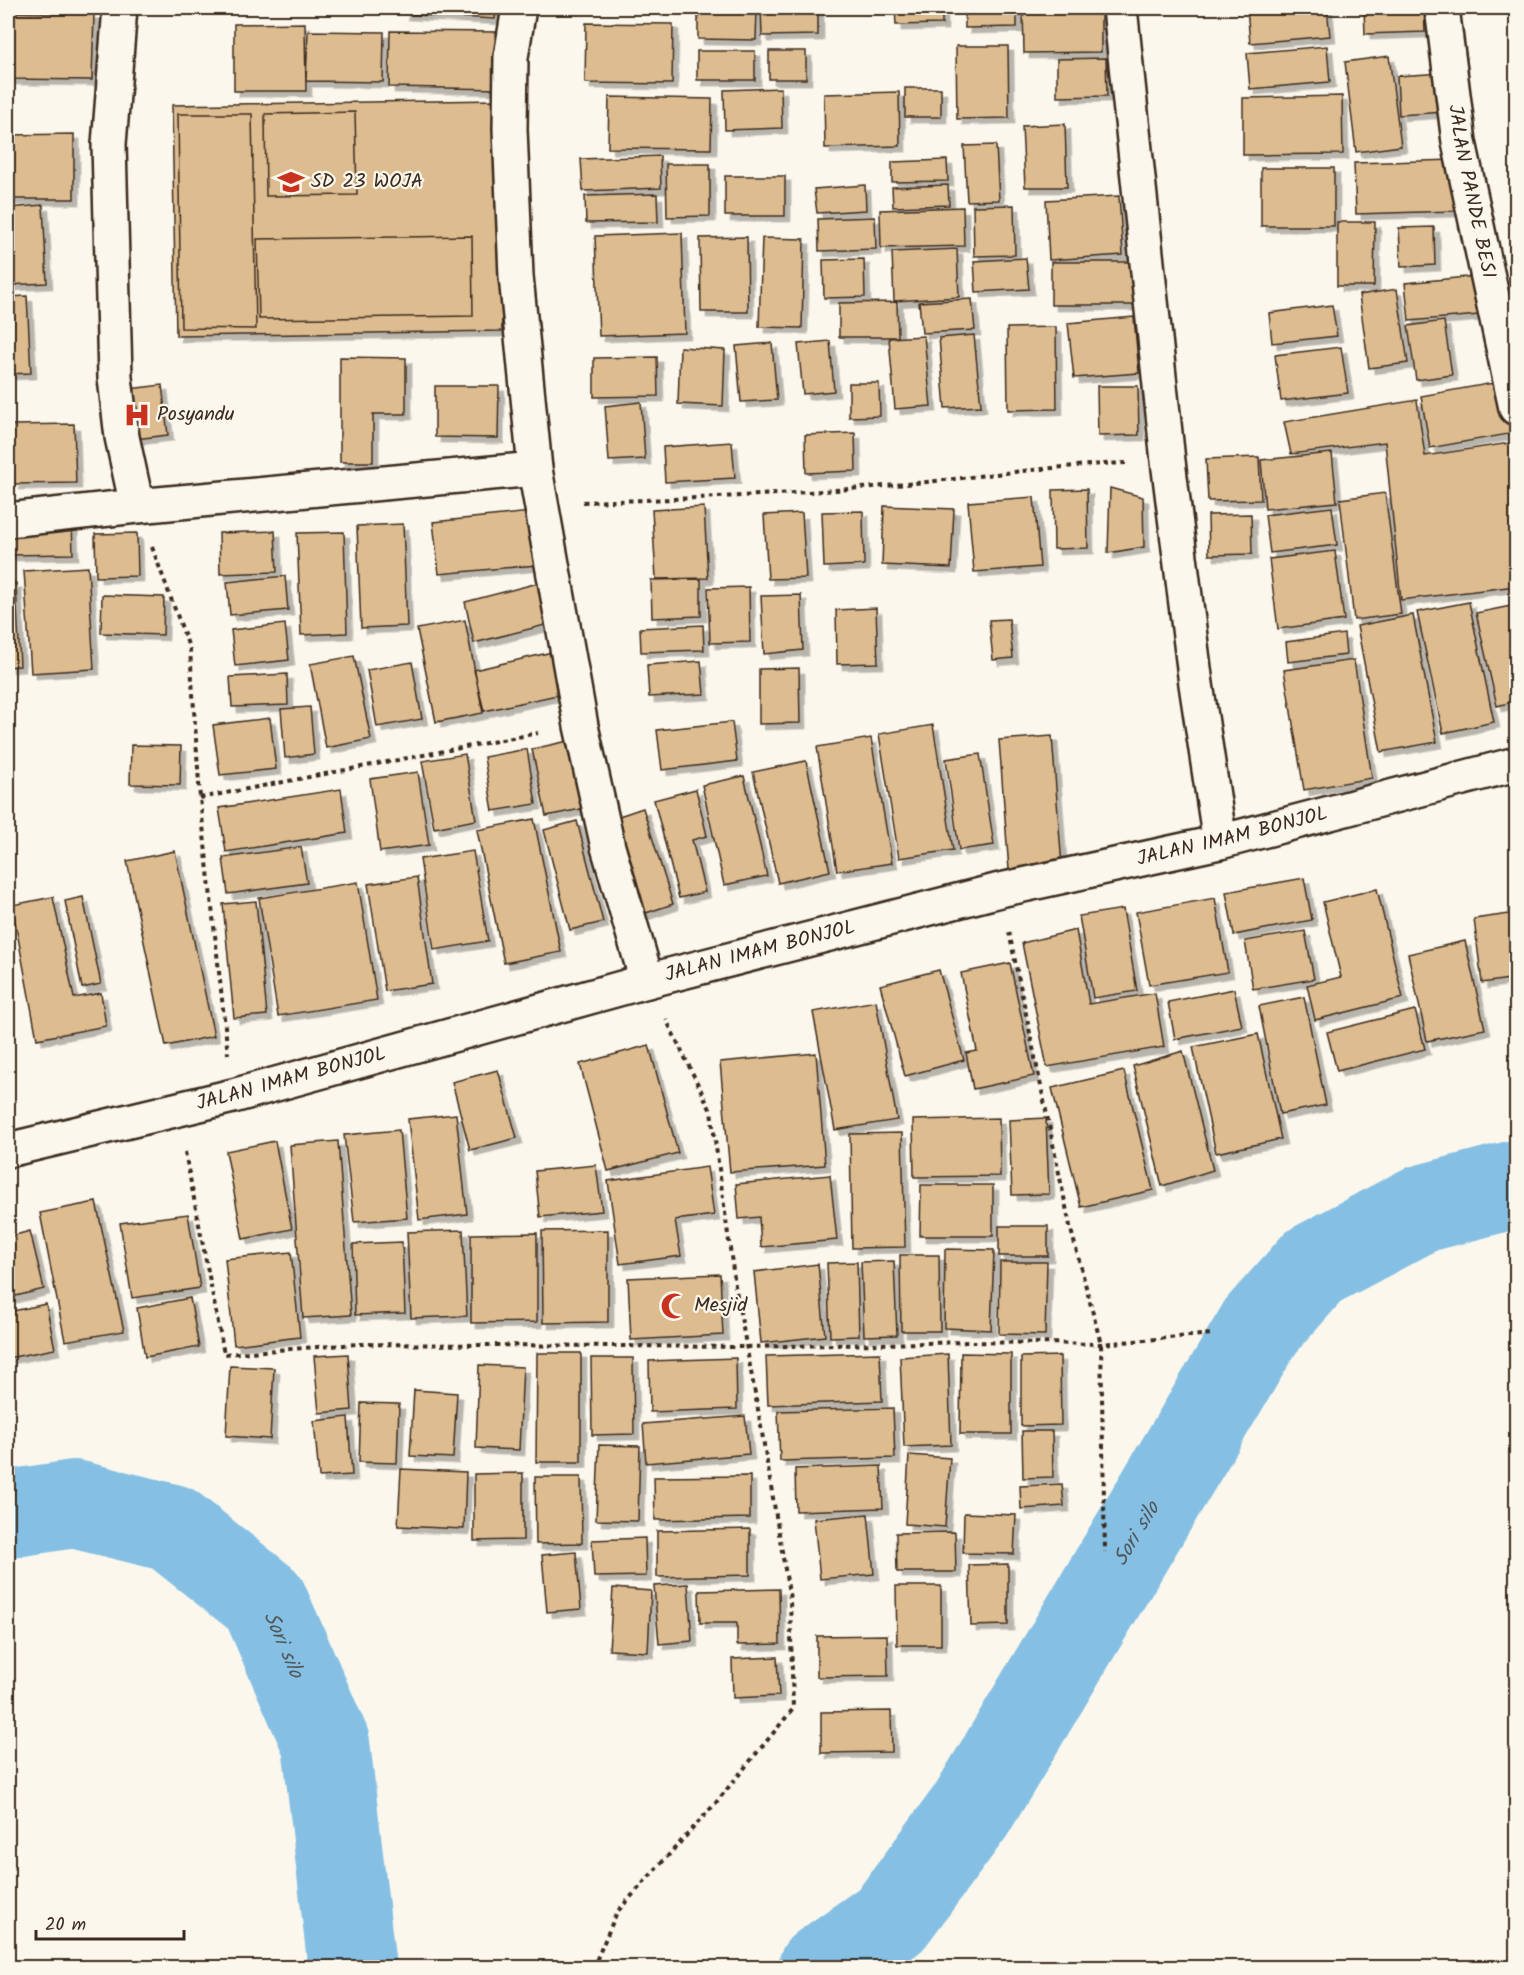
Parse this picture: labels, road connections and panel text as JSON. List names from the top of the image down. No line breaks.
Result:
{"streets":{"main road":["JALAN PANDE BESI","JALAN IMAM BONJOL"]},"water":["Sori silo"],"places":{"school or university":["SD 23 WOJA"],"hospital":["Posyandu"],"mosque":["Mesjid"]},"scale_bar":"20 m"}
